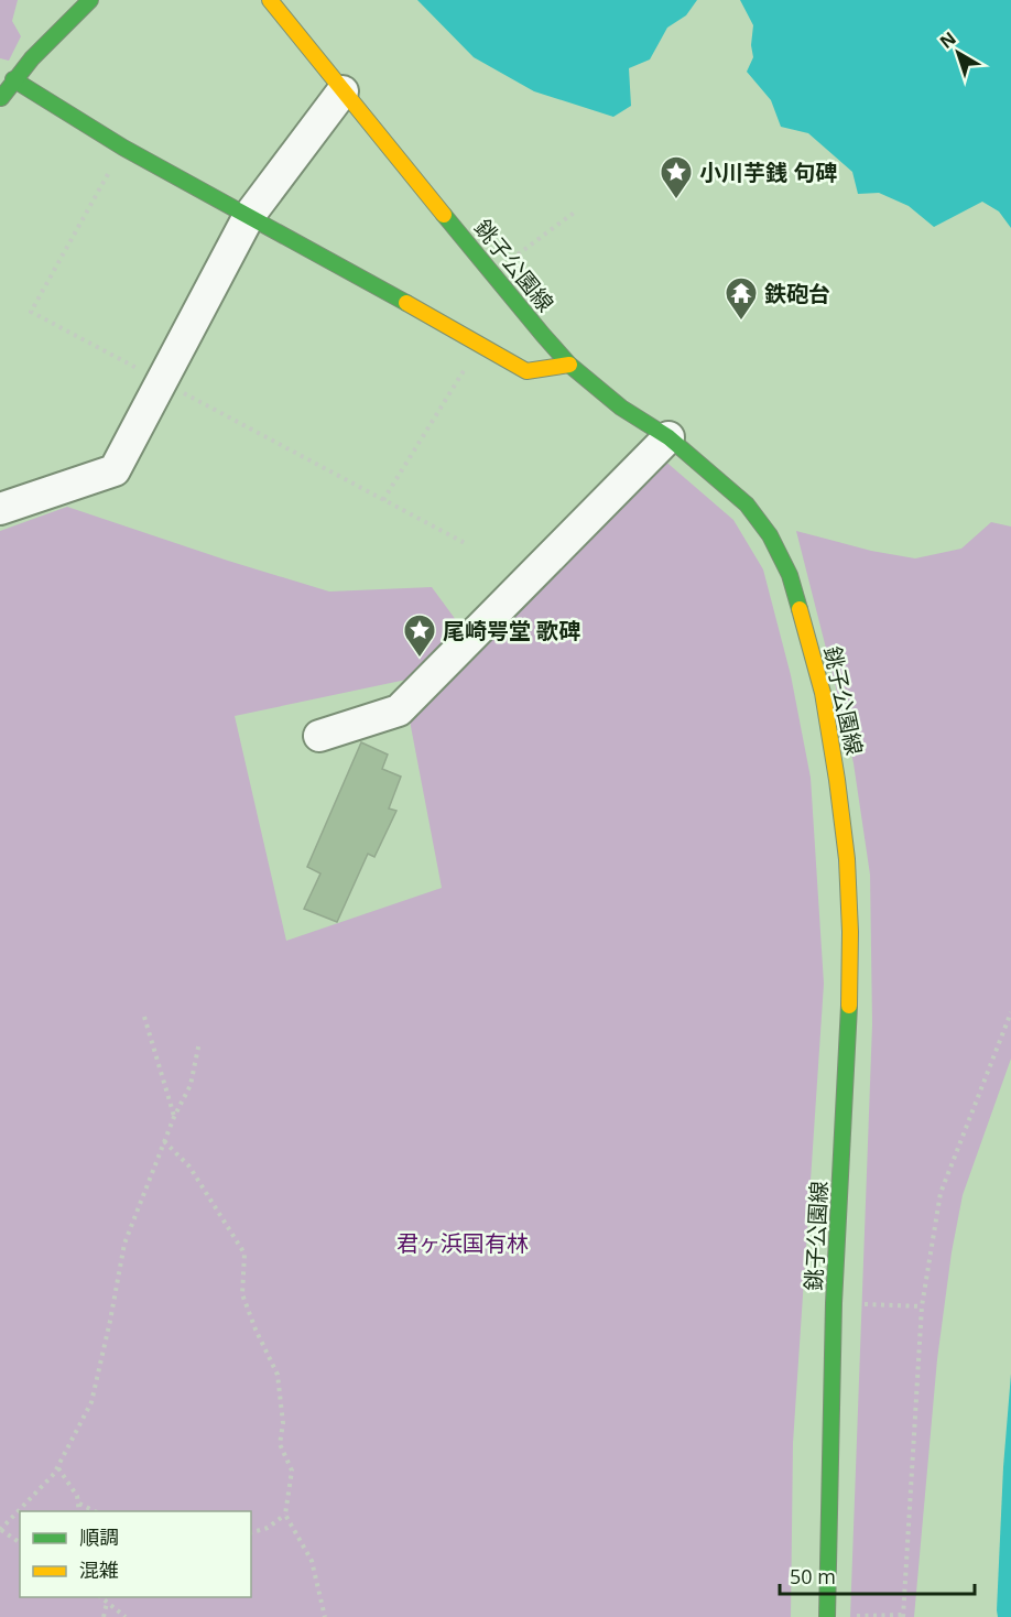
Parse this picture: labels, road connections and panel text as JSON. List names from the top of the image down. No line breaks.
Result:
{"streets":{"main road":["銚子公園線"]},"parks":["君ヶ浜国有林"],"places":{"place":["小川芋銭 句碑","尾崎咢堂 歌碑"],"temple":["鉄砲台"]},"legend":["順調","混雑"],"scale_bar":"50 m","north":"top left"}
